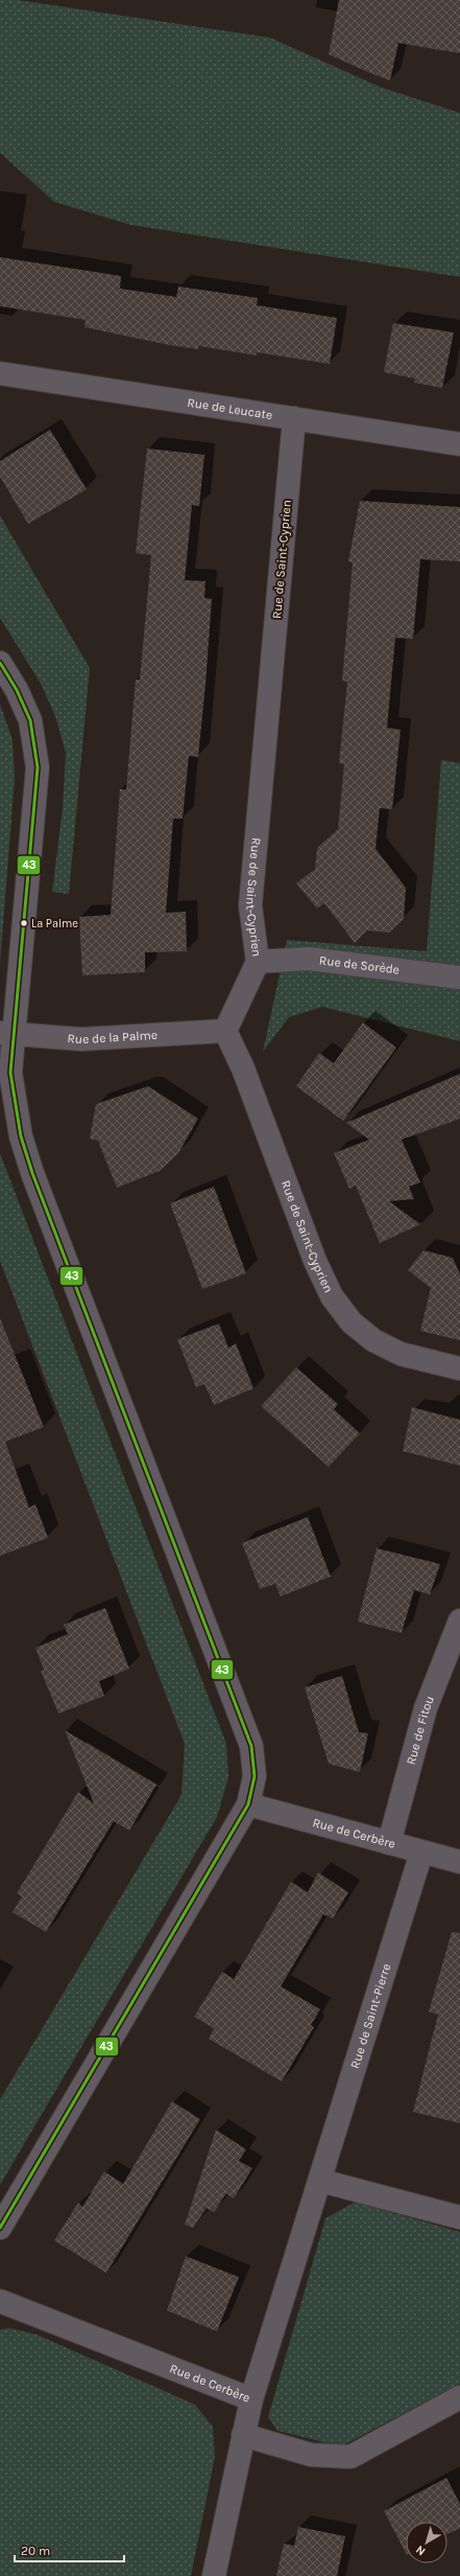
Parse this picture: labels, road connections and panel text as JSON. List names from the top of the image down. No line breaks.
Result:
{"streets":{"street":["Rue de Leucate","Rue de Saint-Cyprien","Rue de Sorède","Rue de la Palme","Rue de Fitou","Rue de Cerbère","Rue de Saint-Pierre"]},"crossings":[["Rue de Leucate","Rue de Saint-Cyprien"],["Rue de Saint-Cyprien","Rue de Sorède"],["Rue de Saint-Cyprien","Rue de la Palme"],["Rue de Fitou","Rue de Cerbère"],["Rue de Cerbère","Rue de Saint-Pierre"]],"places":["La Palme"],"lines":["transit line 43"],"scale_bar":"20 m","north":"bottom left"}
